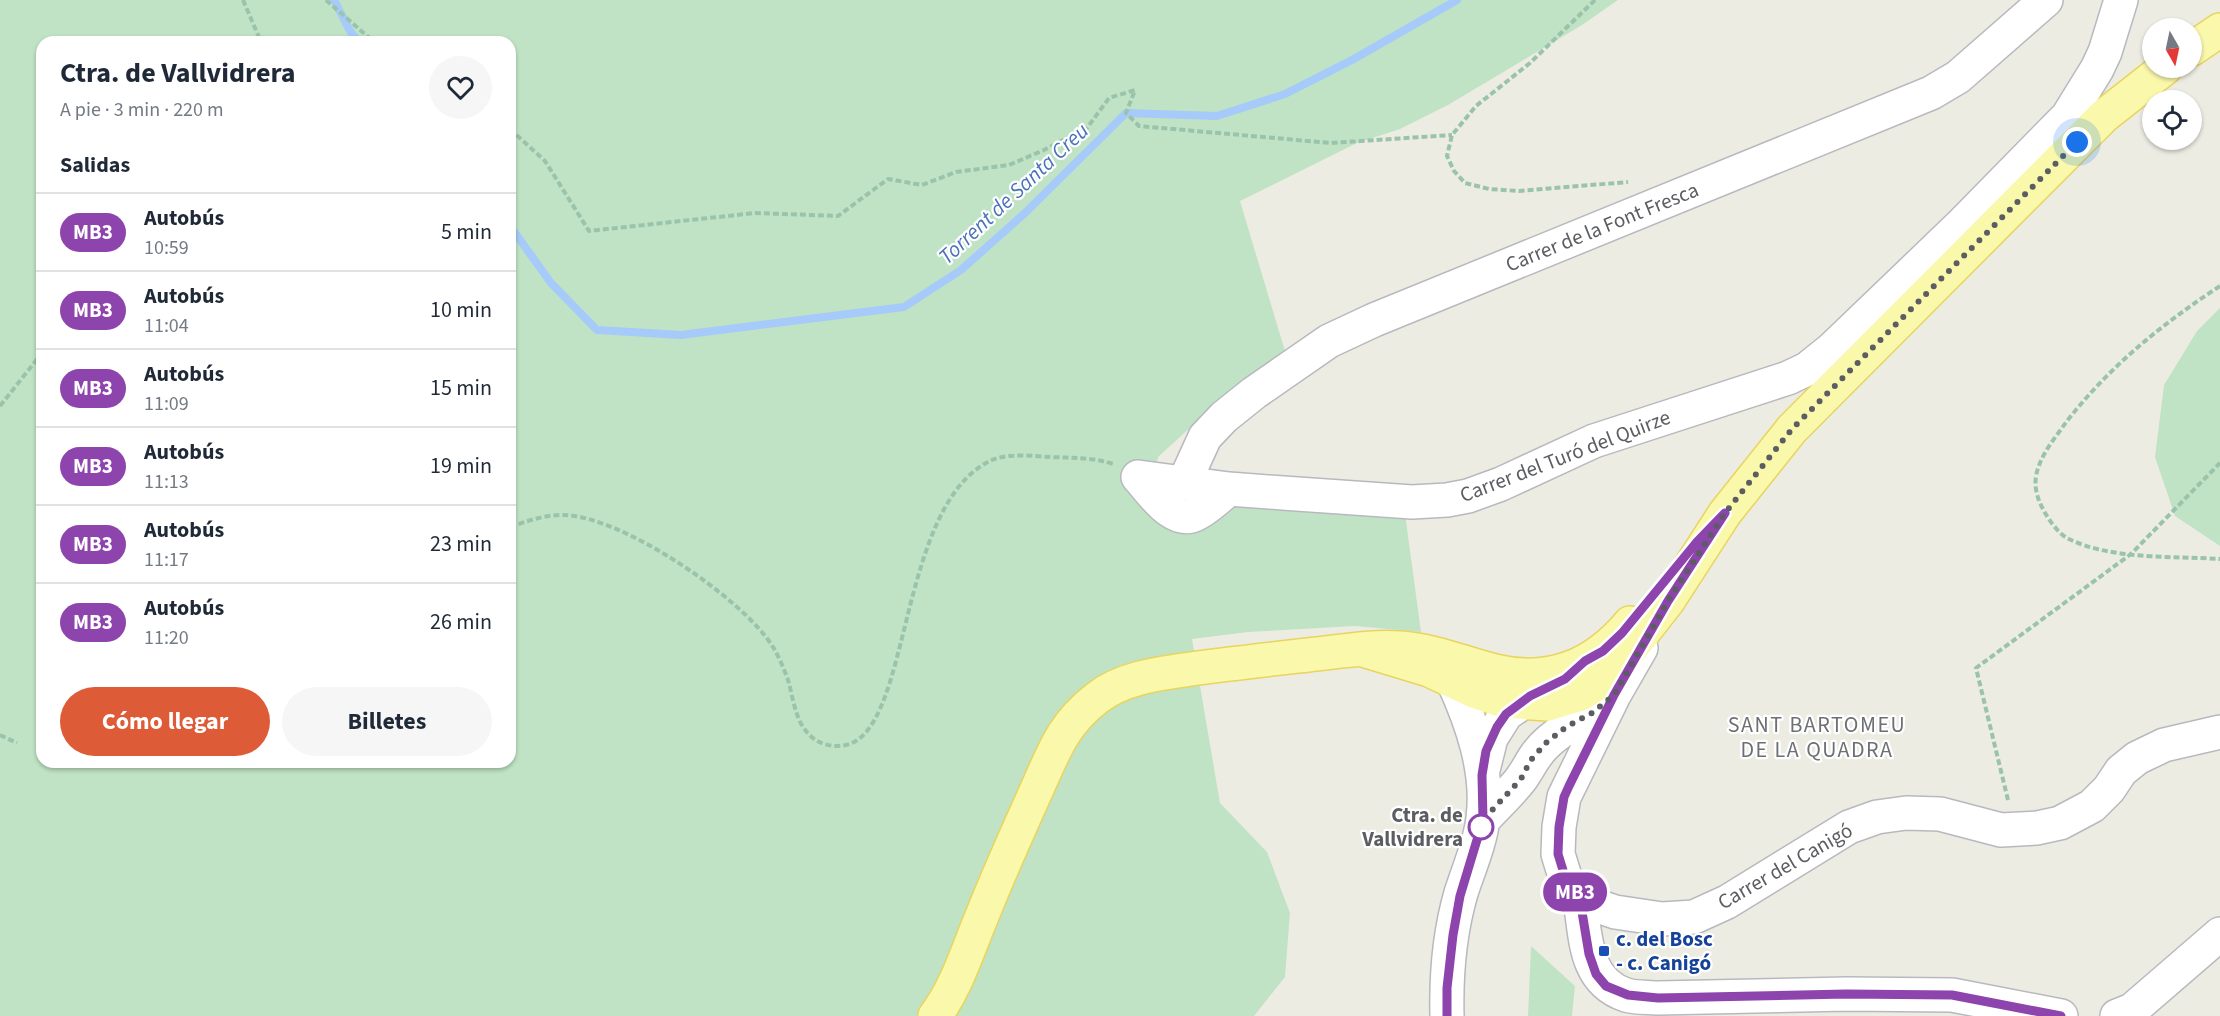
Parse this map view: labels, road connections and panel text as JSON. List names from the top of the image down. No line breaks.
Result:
{"streets":{"street":["Carrer de la Font Fresca","Carrer del Turó del Quirze","Carrer del Canigó"]},"crossings":[["Carrer de la Font Fresca","Carrer del Turó del Quirze"]],"districts":["SANT BARTOMEU DE LA QUADRA"],"water":["Torrent de Santa Creu"],"places":{"other":["Ctra. de Vallvidrera"],"transit":["c. del Bosc - c. Canigó"]},"lines":["bus line MB3"],"north":"bottom","page":{"on_map":"MB3","heading":[["Ctra. de Vallvidrera","A pie · 3 min · 220 m"],"Salidas"],"list":[{"mark":"MB3","name":"Autobús","note":"10:59","value":"5 min"},{"mark":"MB3","name":"Autobús","note":"11:04","value":"10 min"},{"mark":"MB3","name":"Autobús","note":"11:09","value":"15 min"},{"mark":"MB3","name":"Autobús","note":"11:13","value":"19 min"},{"mark":"MB3","name":"Autobús","note":"11:17","value":"23 min"},{"mark":"MB3","name":"Autobús","note":"11:20","value":"26 min"}],"buttons":["Cómo llegar","Billetes"]}}
